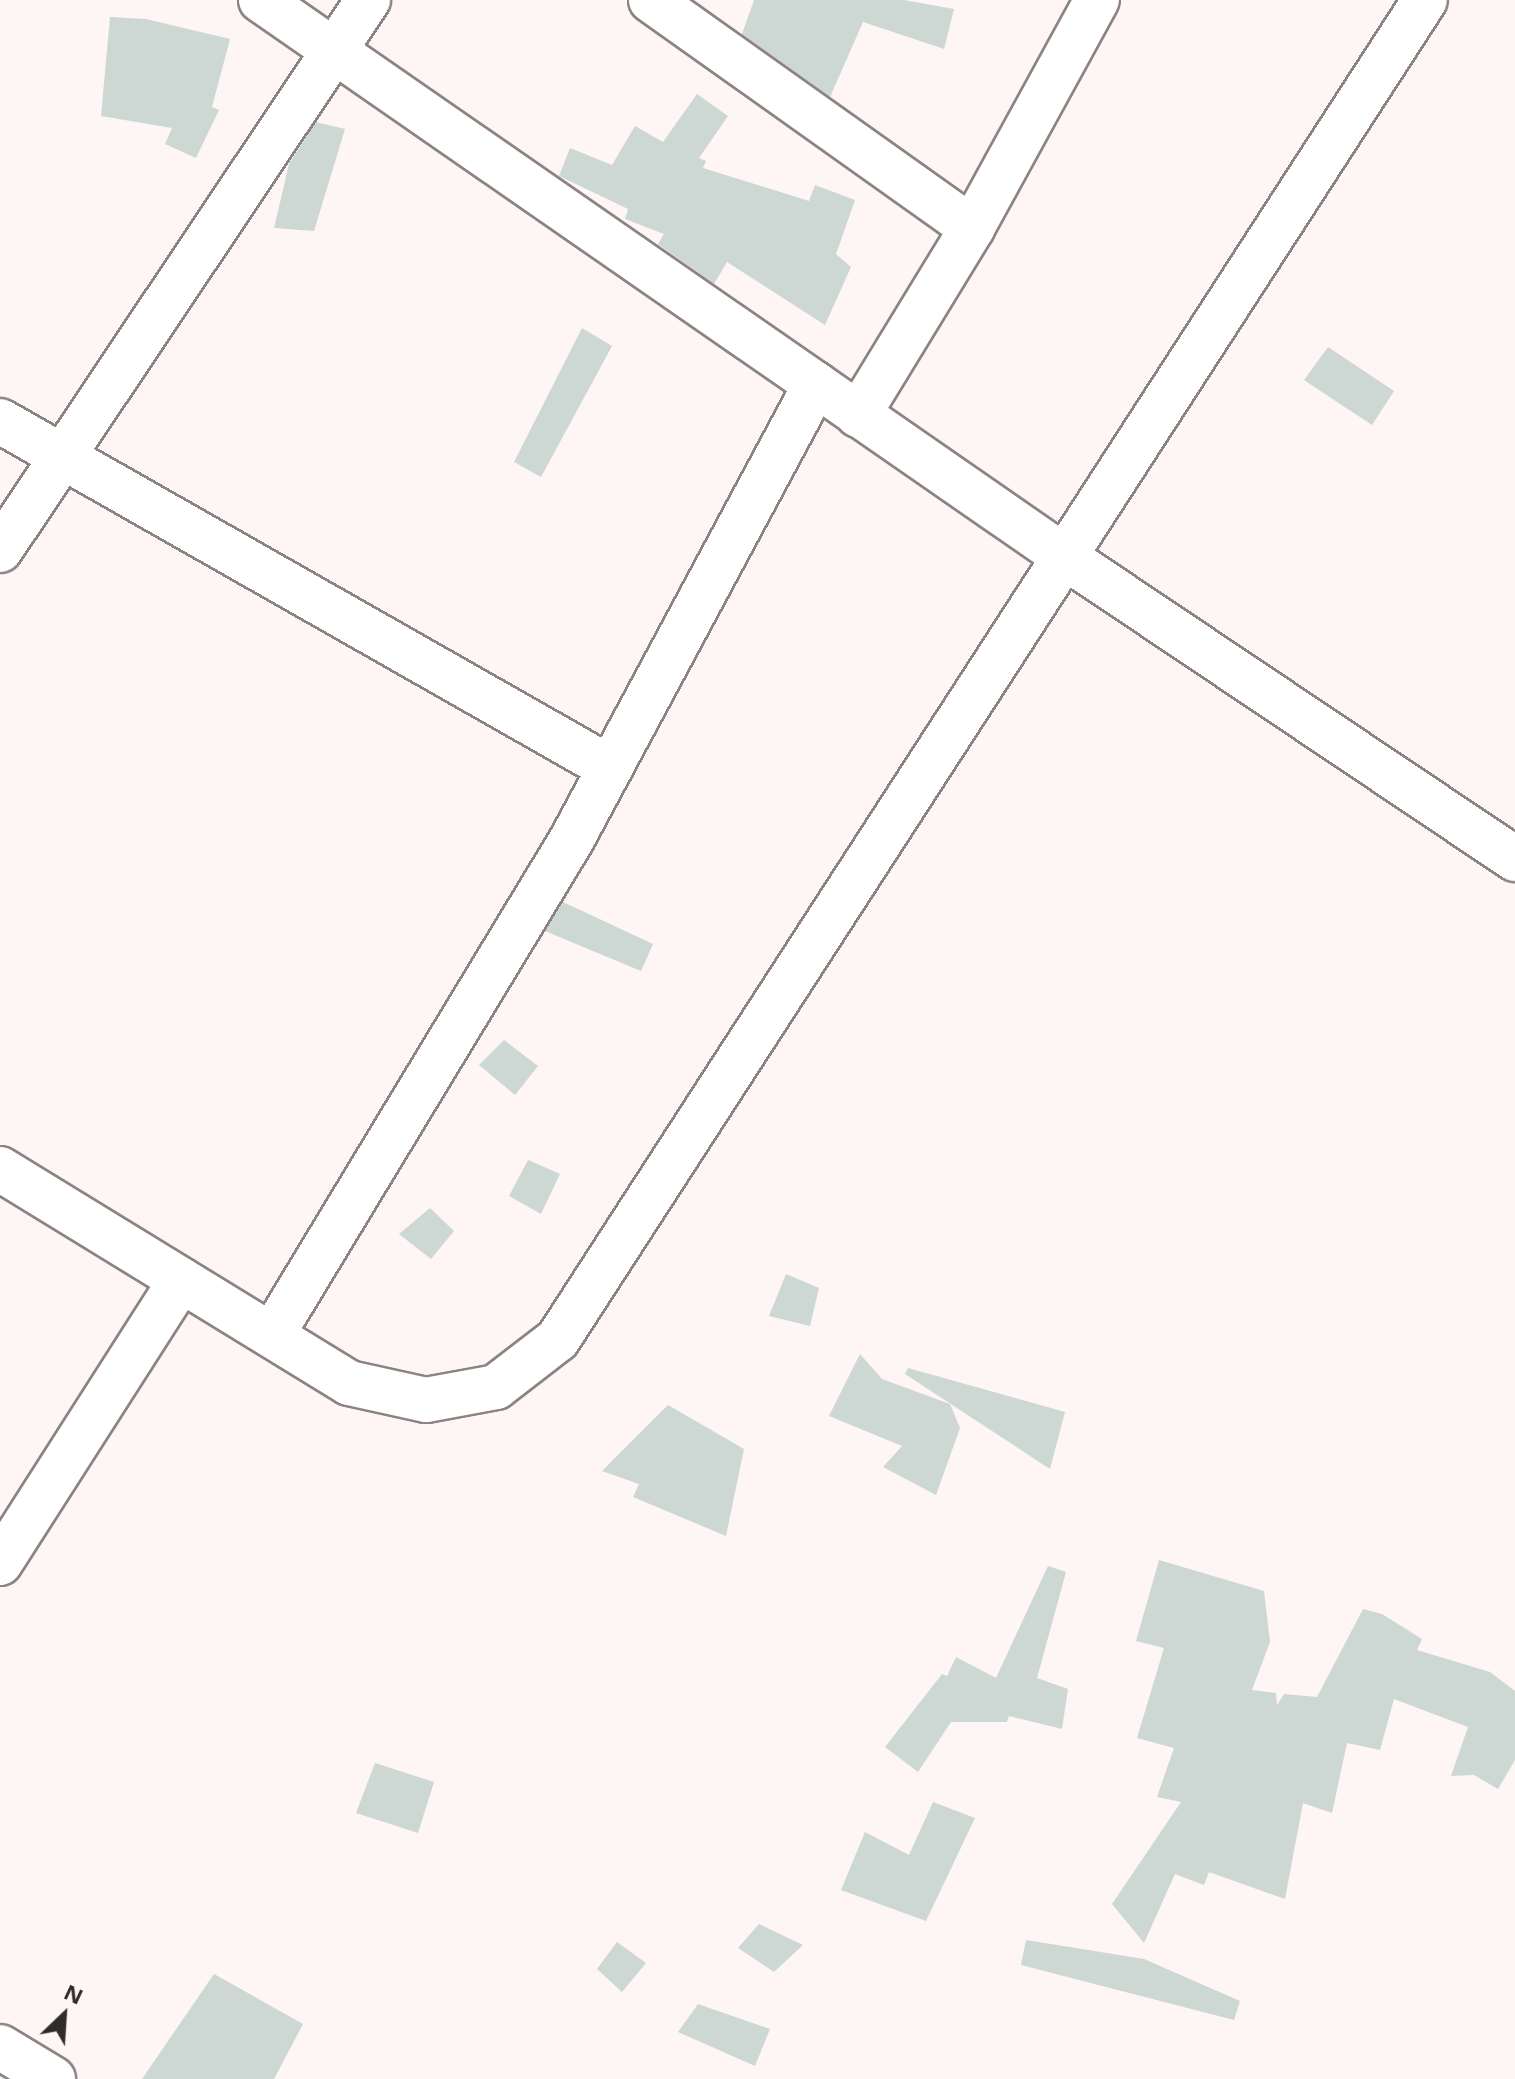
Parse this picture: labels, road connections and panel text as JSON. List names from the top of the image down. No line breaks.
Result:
{"north":"top right"}
